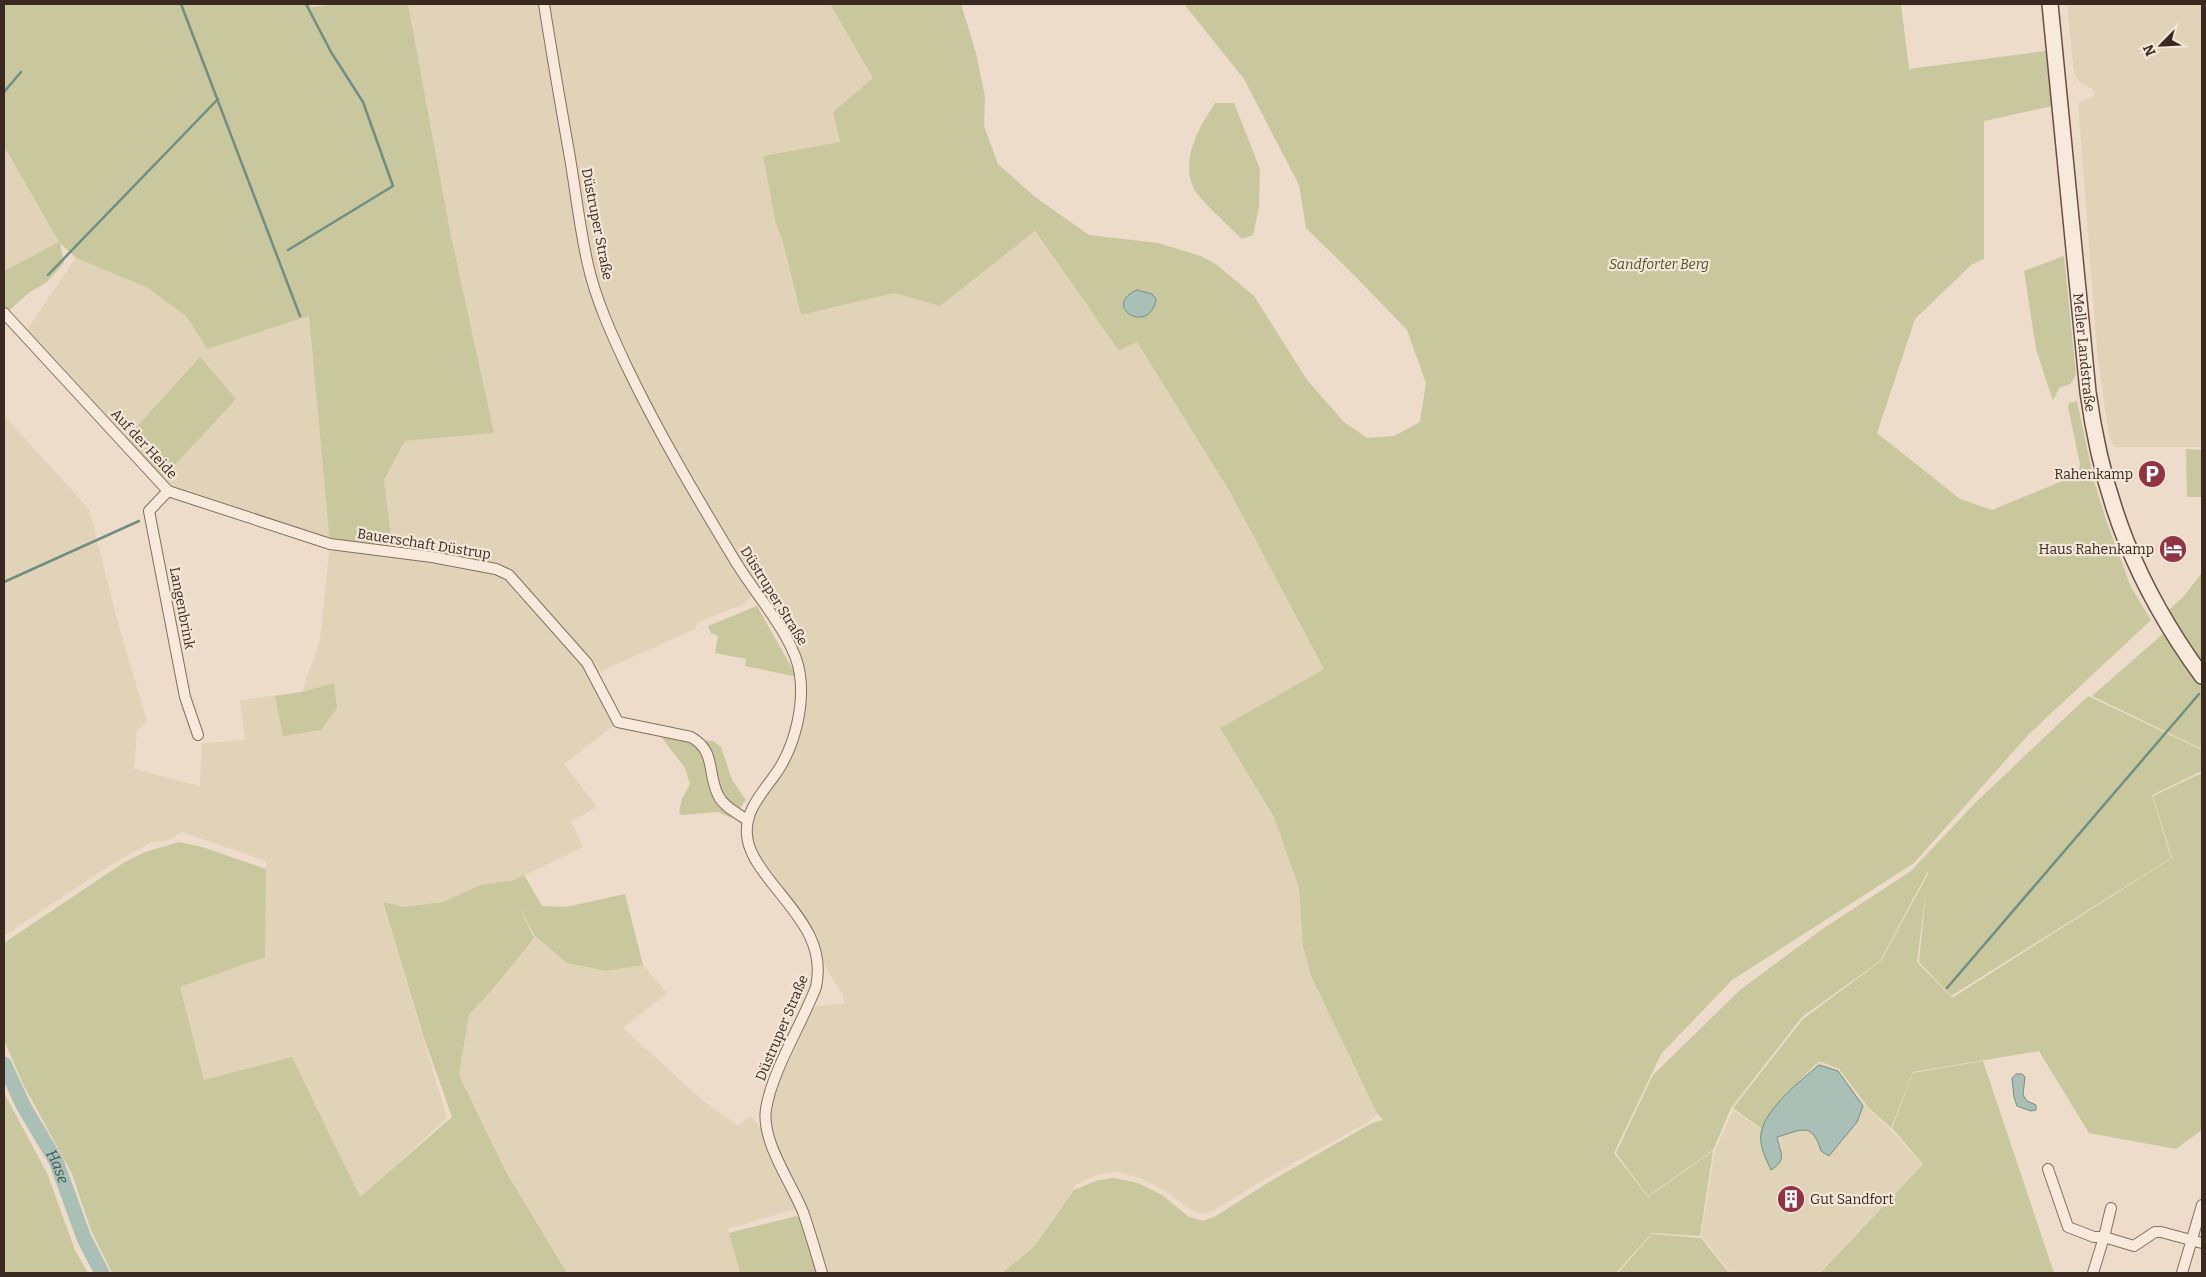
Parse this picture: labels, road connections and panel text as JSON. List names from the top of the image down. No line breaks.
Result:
{"streets":{"street":["Düstruper Straße","Meller Landstraße","Auf der Heide","Bauerschaft Düstrup","Langenbrink"]},"crossings":[["Düstruper Straße","Bauerschaft Düstrup"],["Auf der Heide","Bauerschaft Düstrup"],["Auf der Heide","Langenbrink"]],"water":["Hase"],"parks":["Sandforter Berg"],"places":{"parking":["Rahenkamp"],"hotel":["Haus Rahenkamp"],"building":["Gut Sandfort"]},"north":"bottom left"}
